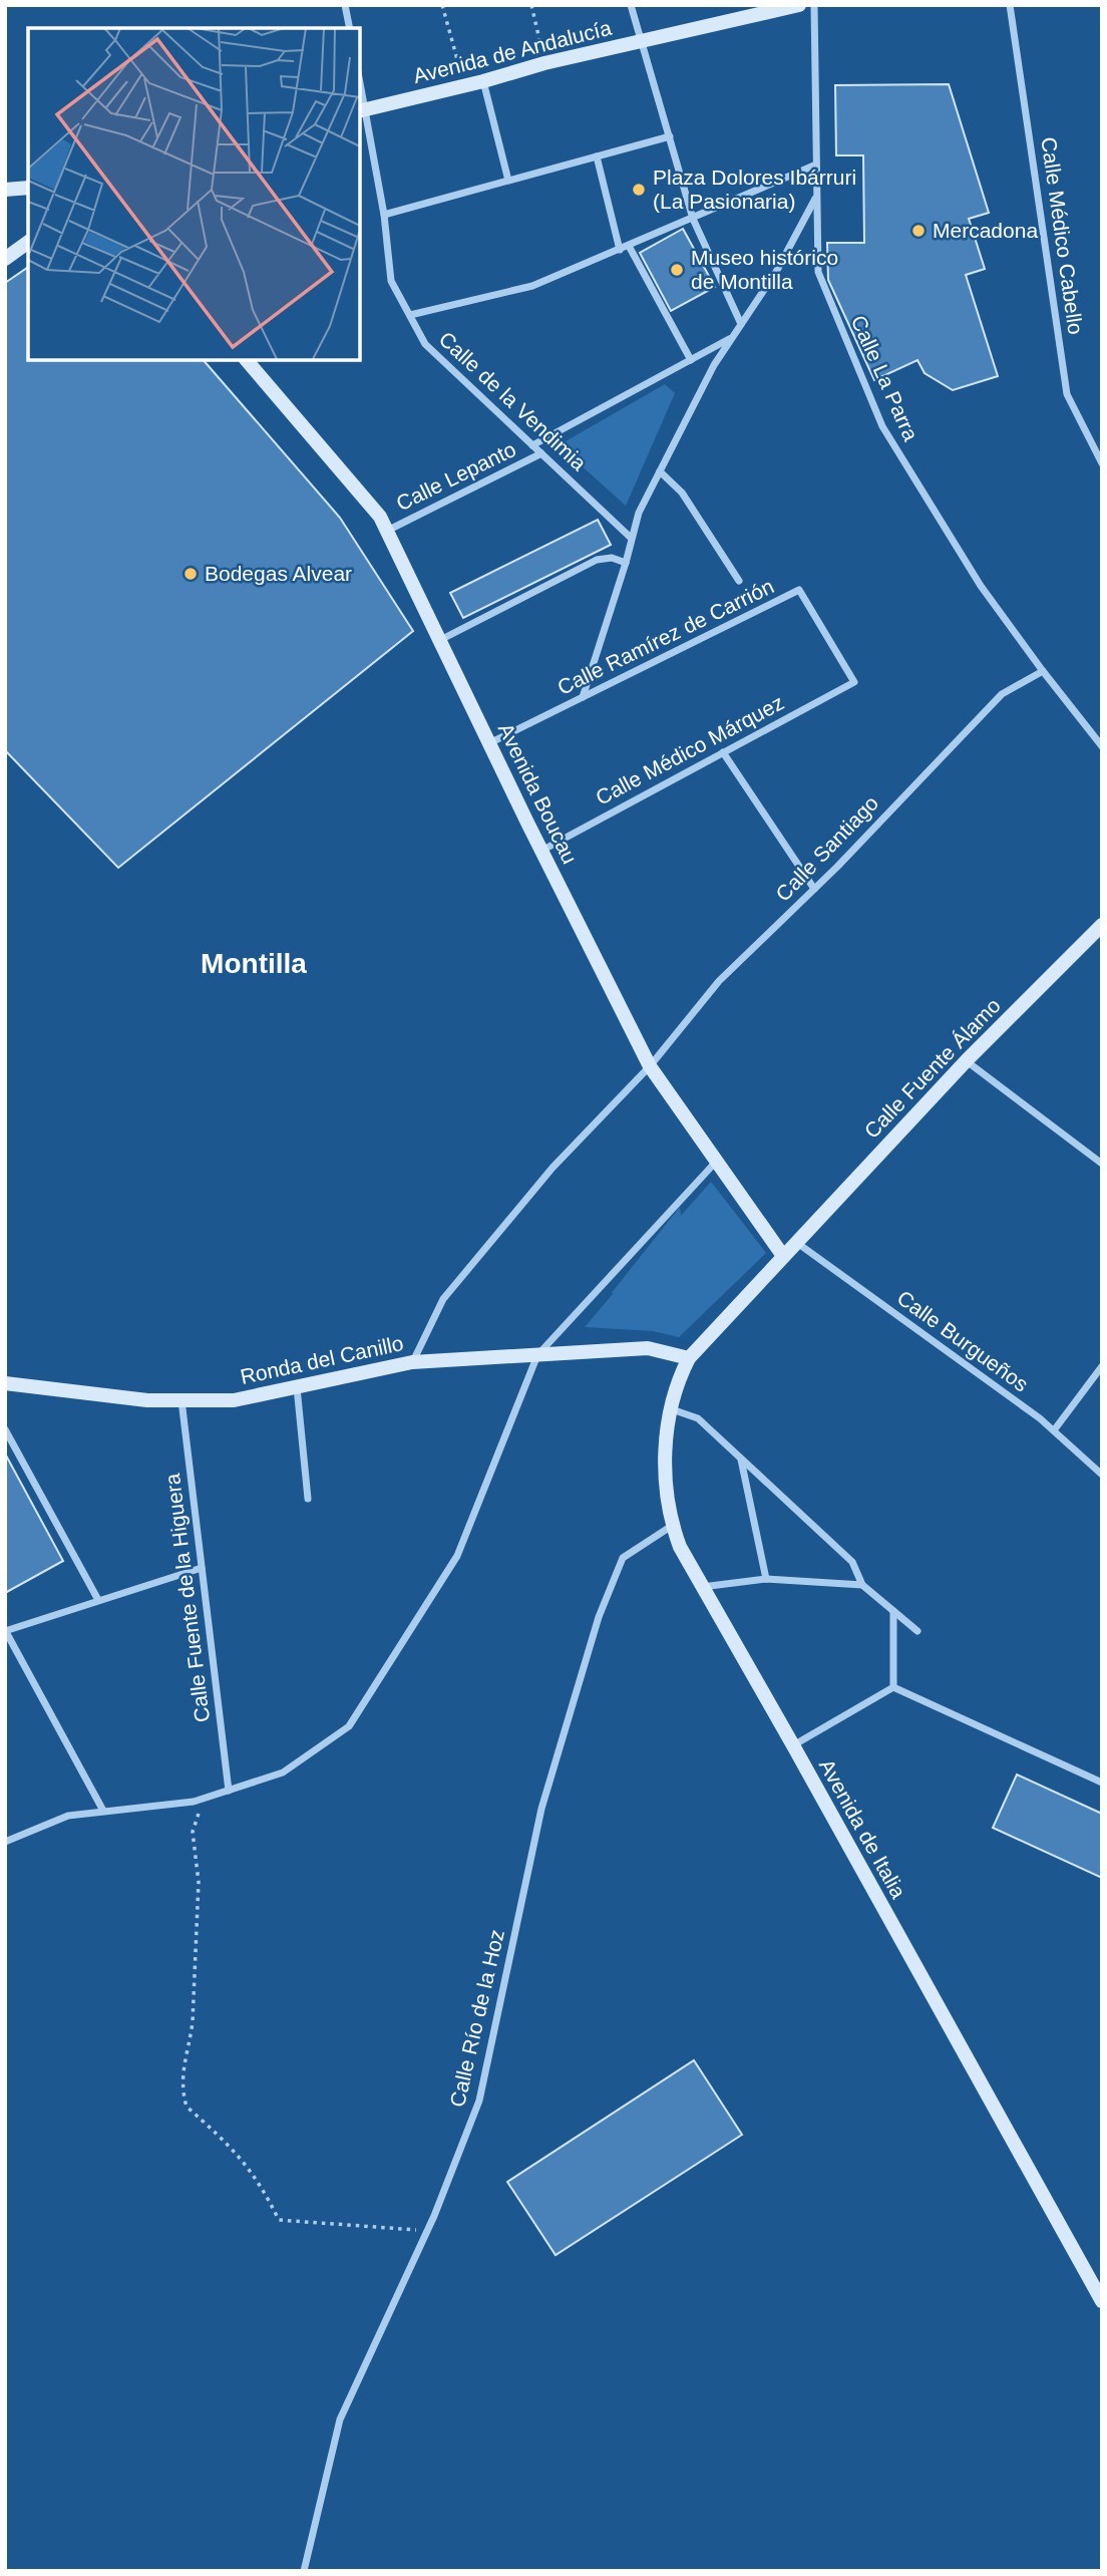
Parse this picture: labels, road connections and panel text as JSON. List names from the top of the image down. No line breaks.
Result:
{"streets":{"street":["Avenida de Andalucía","Calle Médico Cabello","Calle La Parra","Calle de la Vendimia","Calle Lepanto","Calle Ramírez de Carrión","Calle Médico Márquez","Avenida Boucau","Calle Santiago","Calle Fuente Álamo","Calle Burgueños","Ronda del Canillo","Calle Fuente de la Higuera","Avenida de Italia","Calle Río de la Hoz"]},"crossings":[["Avenida de Andalucía","Calle de la Vendimia"],["Calle La Parra","Calle Santiago"],["Calle de la Vendimia","Calle Lepanto"],["Calle Lepanto","Avenida Boucau"],["Calle Ramírez de Carrión","Calle Médico Márquez"],["Calle Ramírez de Carrión","Avenida Boucau"],["Calle Médico Márquez","Avenida Boucau"],["Avenida Boucau","Calle Santiago"],["Avenida Boucau","Calle Fuente Álamo"],["Avenida Boucau","Avenida de Italia"],["Calle Santiago","Ronda del Canillo"],["Calle Fuente Álamo","Calle Burgueños"],["Calle Fuente Álamo","Avenida de Italia"],["Ronda del Canillo","Calle Fuente de la Higuera"],["Ronda del Canillo","Avenida de Italia"],["Avenida de Italia","Calle Río de la Hoz"]],"districts":["Montilla"],"places":["Plaza Dolores Ibárruri (La Pasionaria)","Mercadona","Museo histórico de Montilla","Bodegas Alvear"]}
